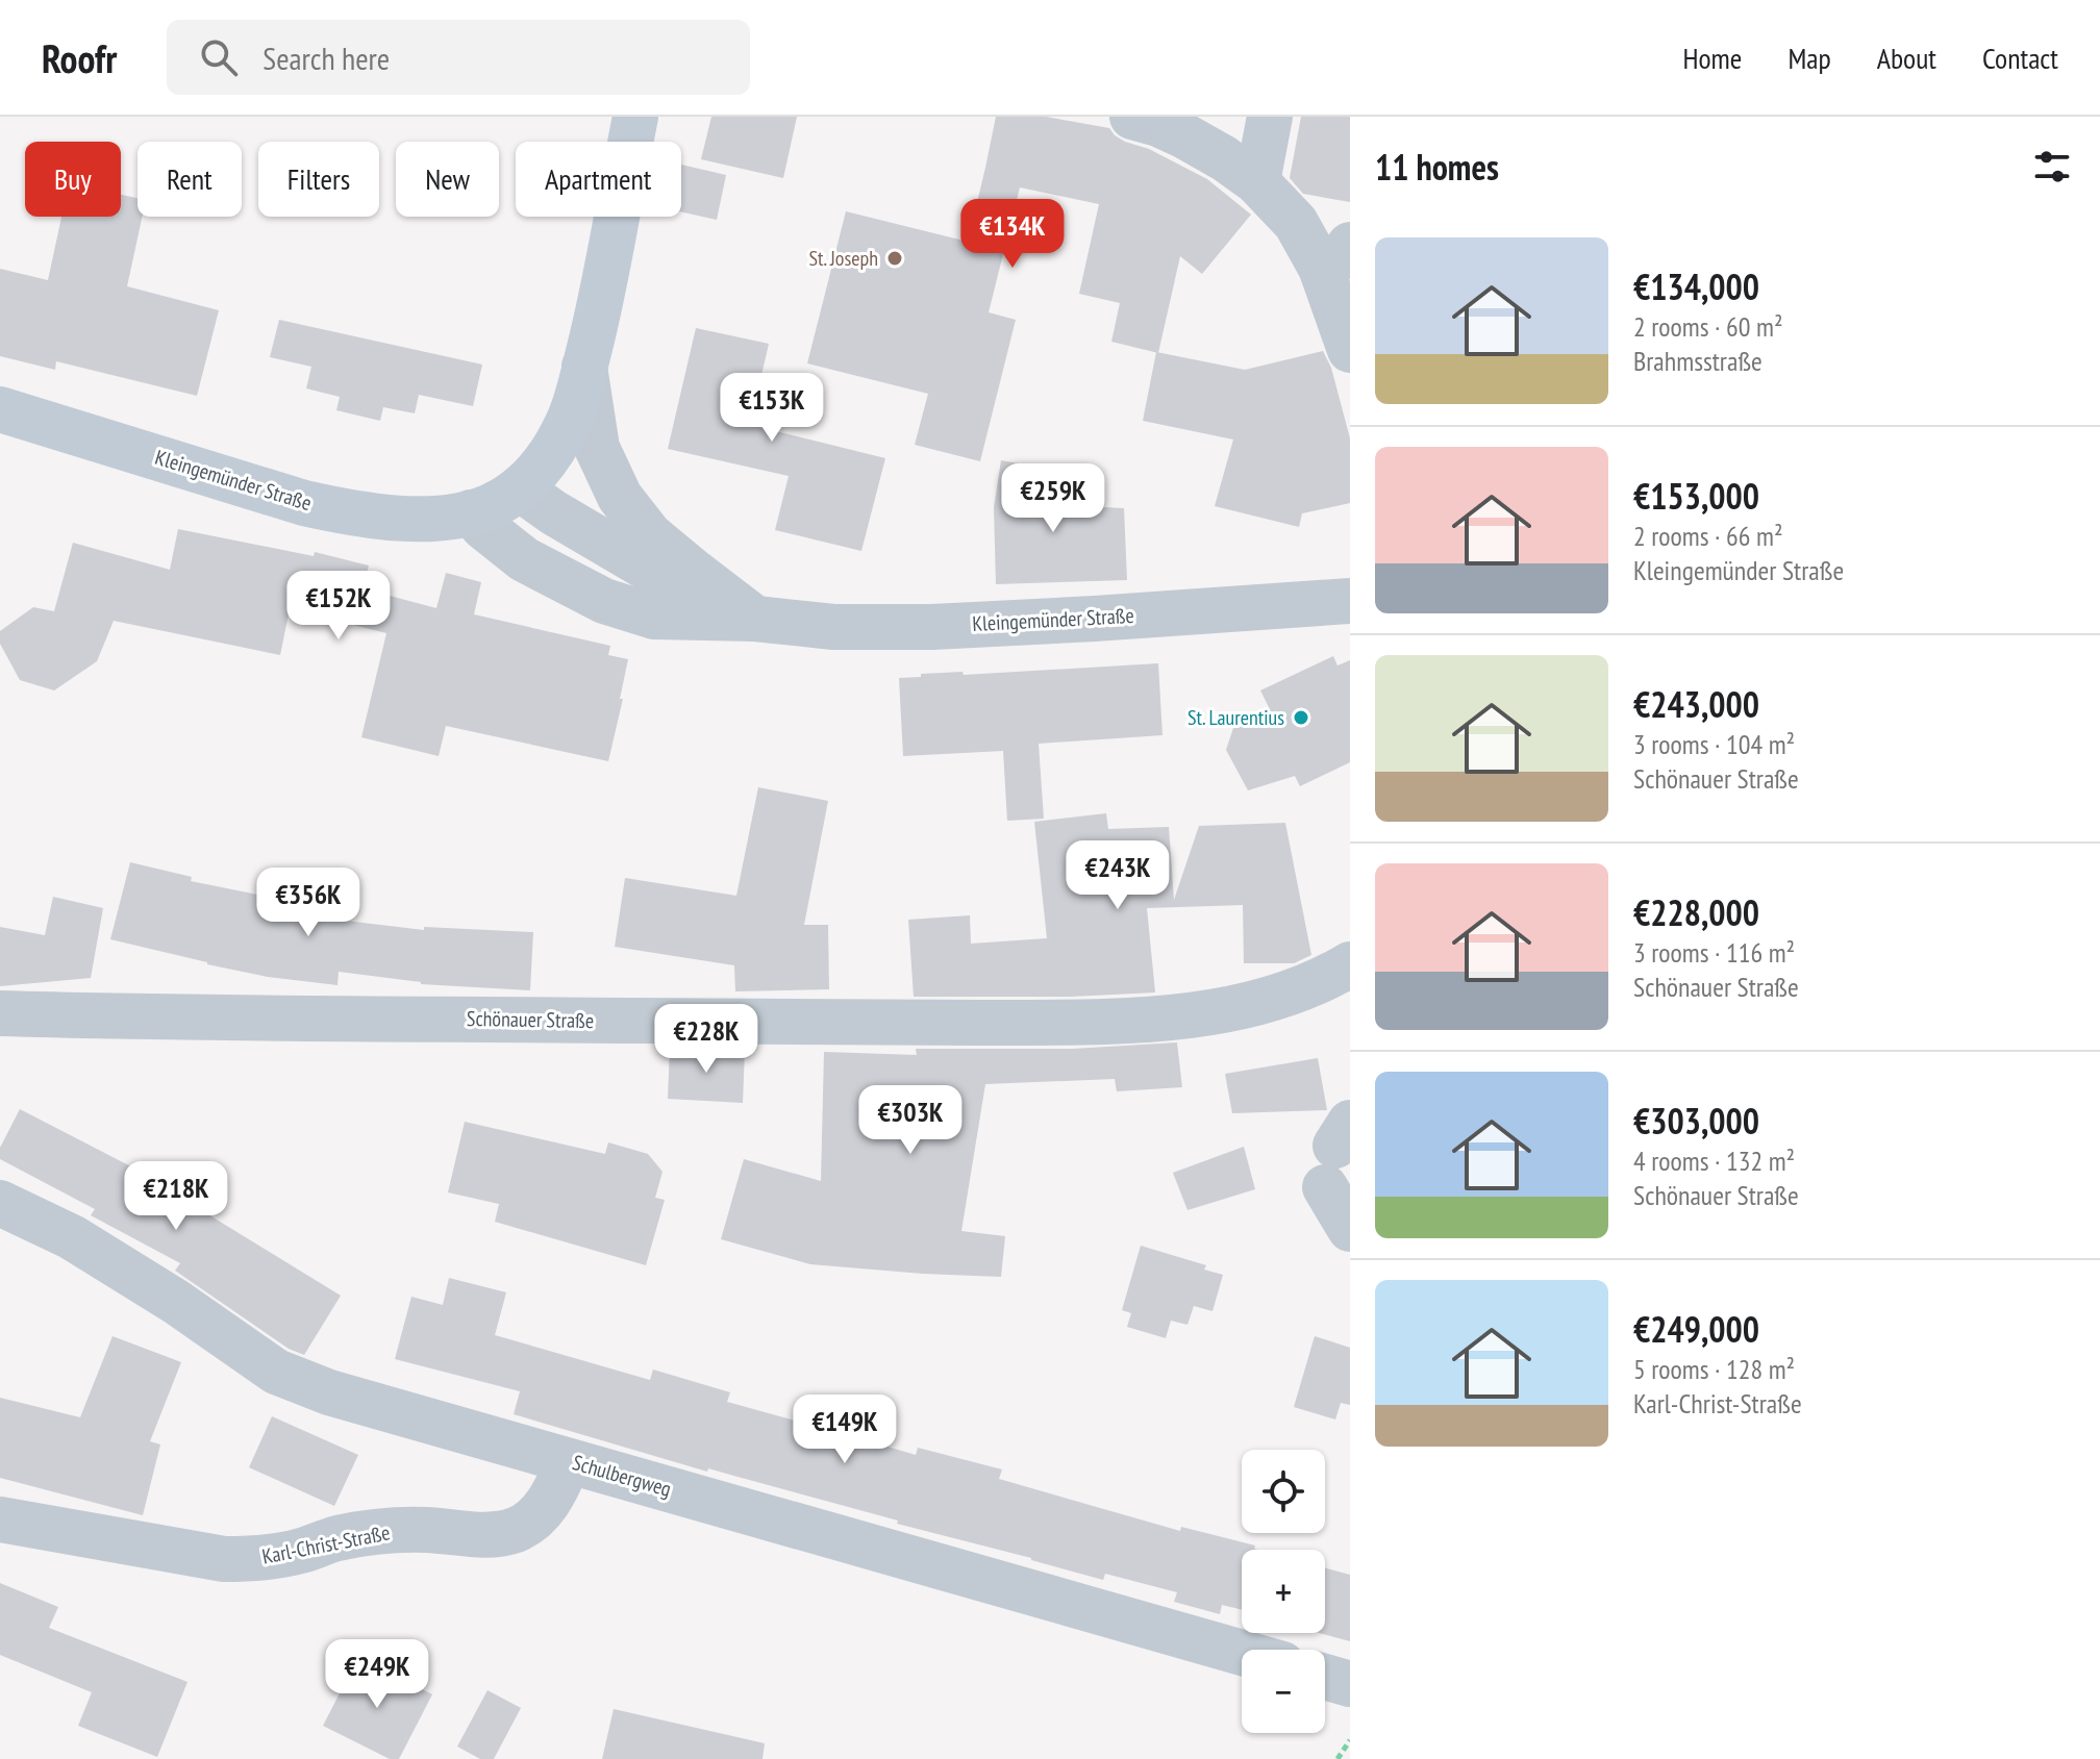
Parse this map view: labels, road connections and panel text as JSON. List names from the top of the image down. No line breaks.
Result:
{"streets":{"street":["Kleingemünder Straße","Schönauer Straße","Schulbergweg","Karl-Christ-Straße"]},"crossings":[["Schulbergweg","Karl-Christ-Straße"]],"places":["St. Joseph","St. Laurentius"],"page":{"header":"Roofr","search":"Search here","nav":["Home","Map","About","Contact"],"heading":"11 homes","chip":["Buy","Rent","Filters","New","Apartment"],"price":["€134K","€153K","€259K","€152K","€243K","€356K","€228K","€303K","€218K","€149K","€249K"],"list":[{"name":"€134,000","note":"2 rooms · 60 m² · Brahmsstraße"},{"name":"€153,000","note":"2 rooms · 66 m² · Kleingemünder Straße"},{"name":"€243,000","note":"3 rooms · 104 m² · Schönauer Straße"},{"name":"€228,000","note":"3 rooms · 116 m² · Schönauer Straße"},{"name":"€303,000","note":"4 rooms · 132 m² · Schönauer Straße"},{"name":"€249,000","note":"5 rooms · 128 m² · Karl-Christ-Straße"}],"map_buttons":["+","−"]}}
